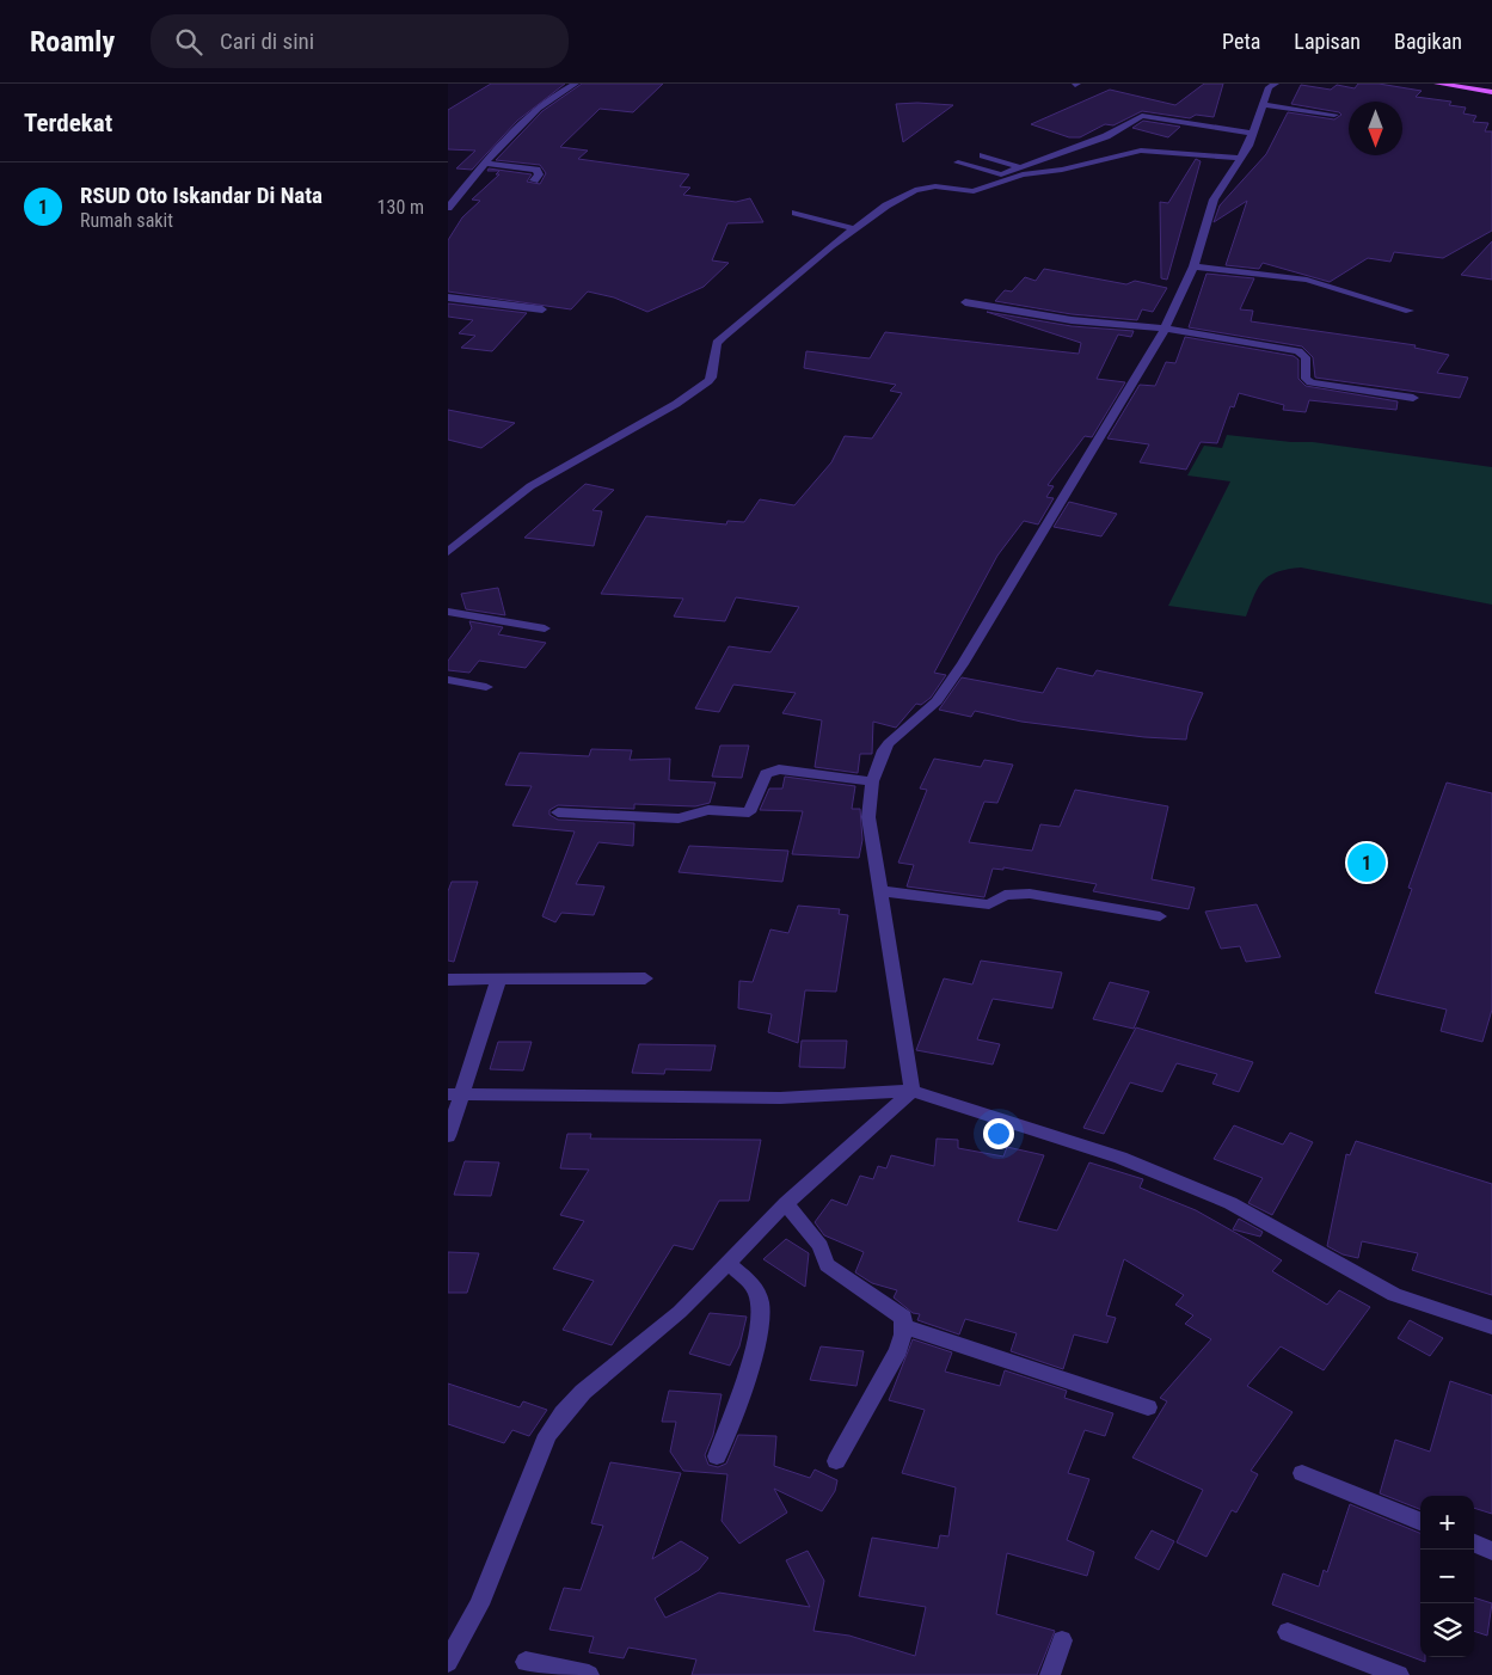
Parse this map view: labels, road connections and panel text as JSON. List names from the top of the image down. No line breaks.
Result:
{"north":"bottom","page":{"header":"Roamly","search":"Cari di sini","nav":["Peta","Lapisan","Bagikan"],"heading":"Terdekat","list":[{"mark":"1","name":"RSUD Oto Iskandar Di Nata","note":"Rumah sakit","value":"130 m"}],"pins":"1","map_buttons":["+","−"]}}
